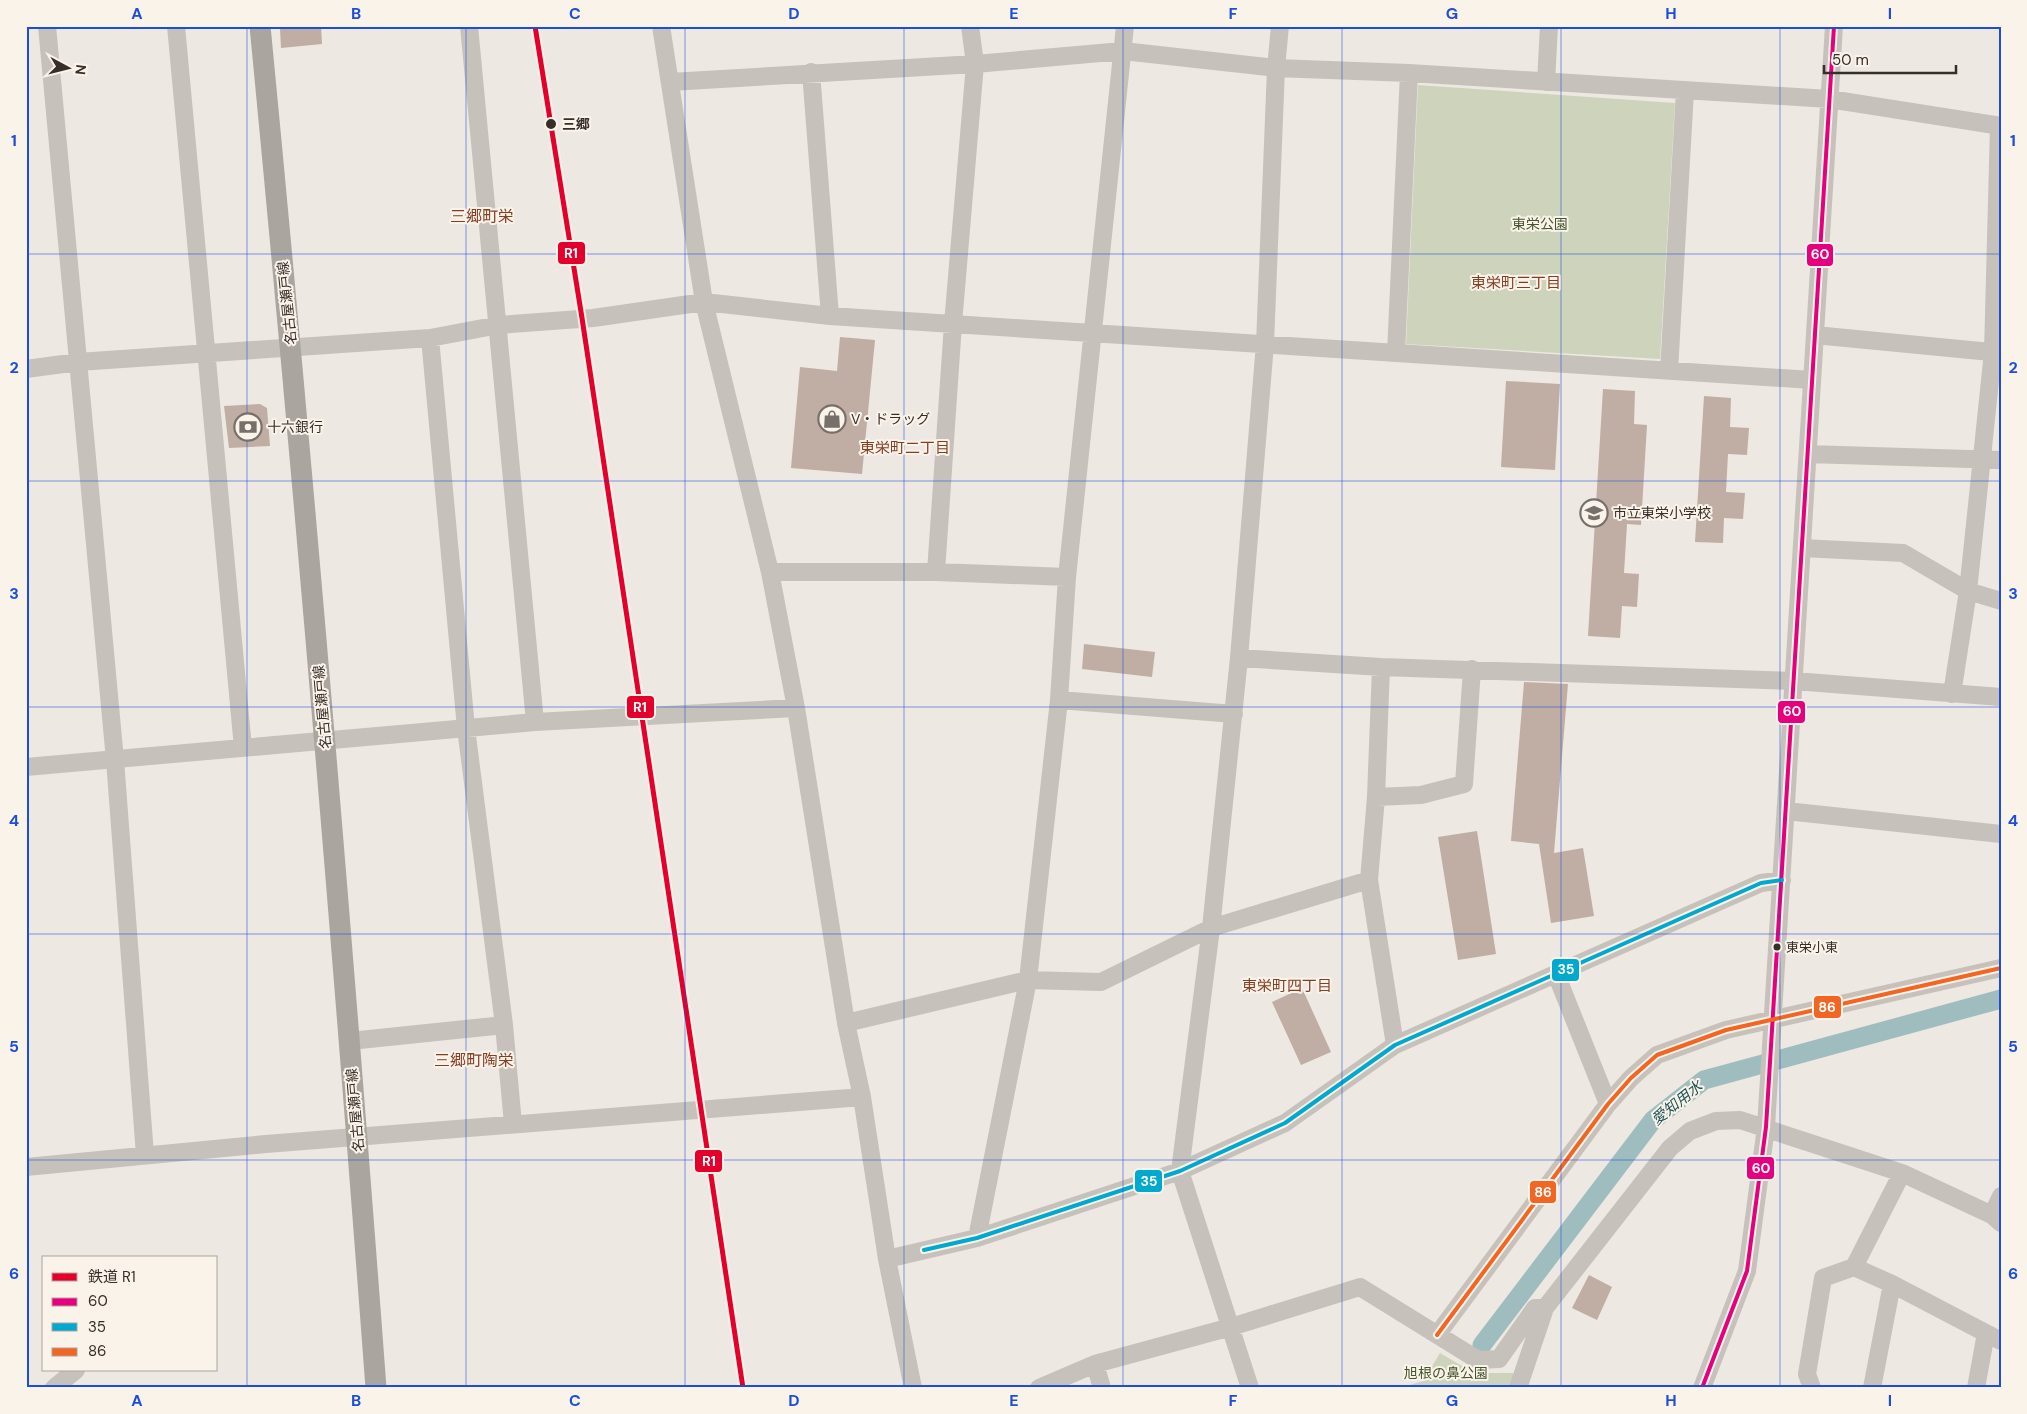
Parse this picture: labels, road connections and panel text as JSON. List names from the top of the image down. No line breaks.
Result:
{"streets":{"main road":["名古屋瀬戸線"]},"districts":["三郷町栄","東栄町三丁目","東栄町二丁目","東栄町四丁目","三郷町陶栄"],"water":["愛知用水"],"parks":["東栄公園","旭根の鼻公園"],"places":{"other":["三郷","東栄小東"],"shop":["V・ドラッグ"],"bank":["十六銀行"],"school or university":["市立東栄小学校"]},"lines":["rail line R1","transit line 60","transit line 35","transit line 86"],"legend":["鉄道 R1","60","35","86"],"scale_bar":"50 m","north":"right","grid":{"columns":["A","B","C","D","E","F","G","H","I"],"rows":["1","2","3","4","5","6"]}}
